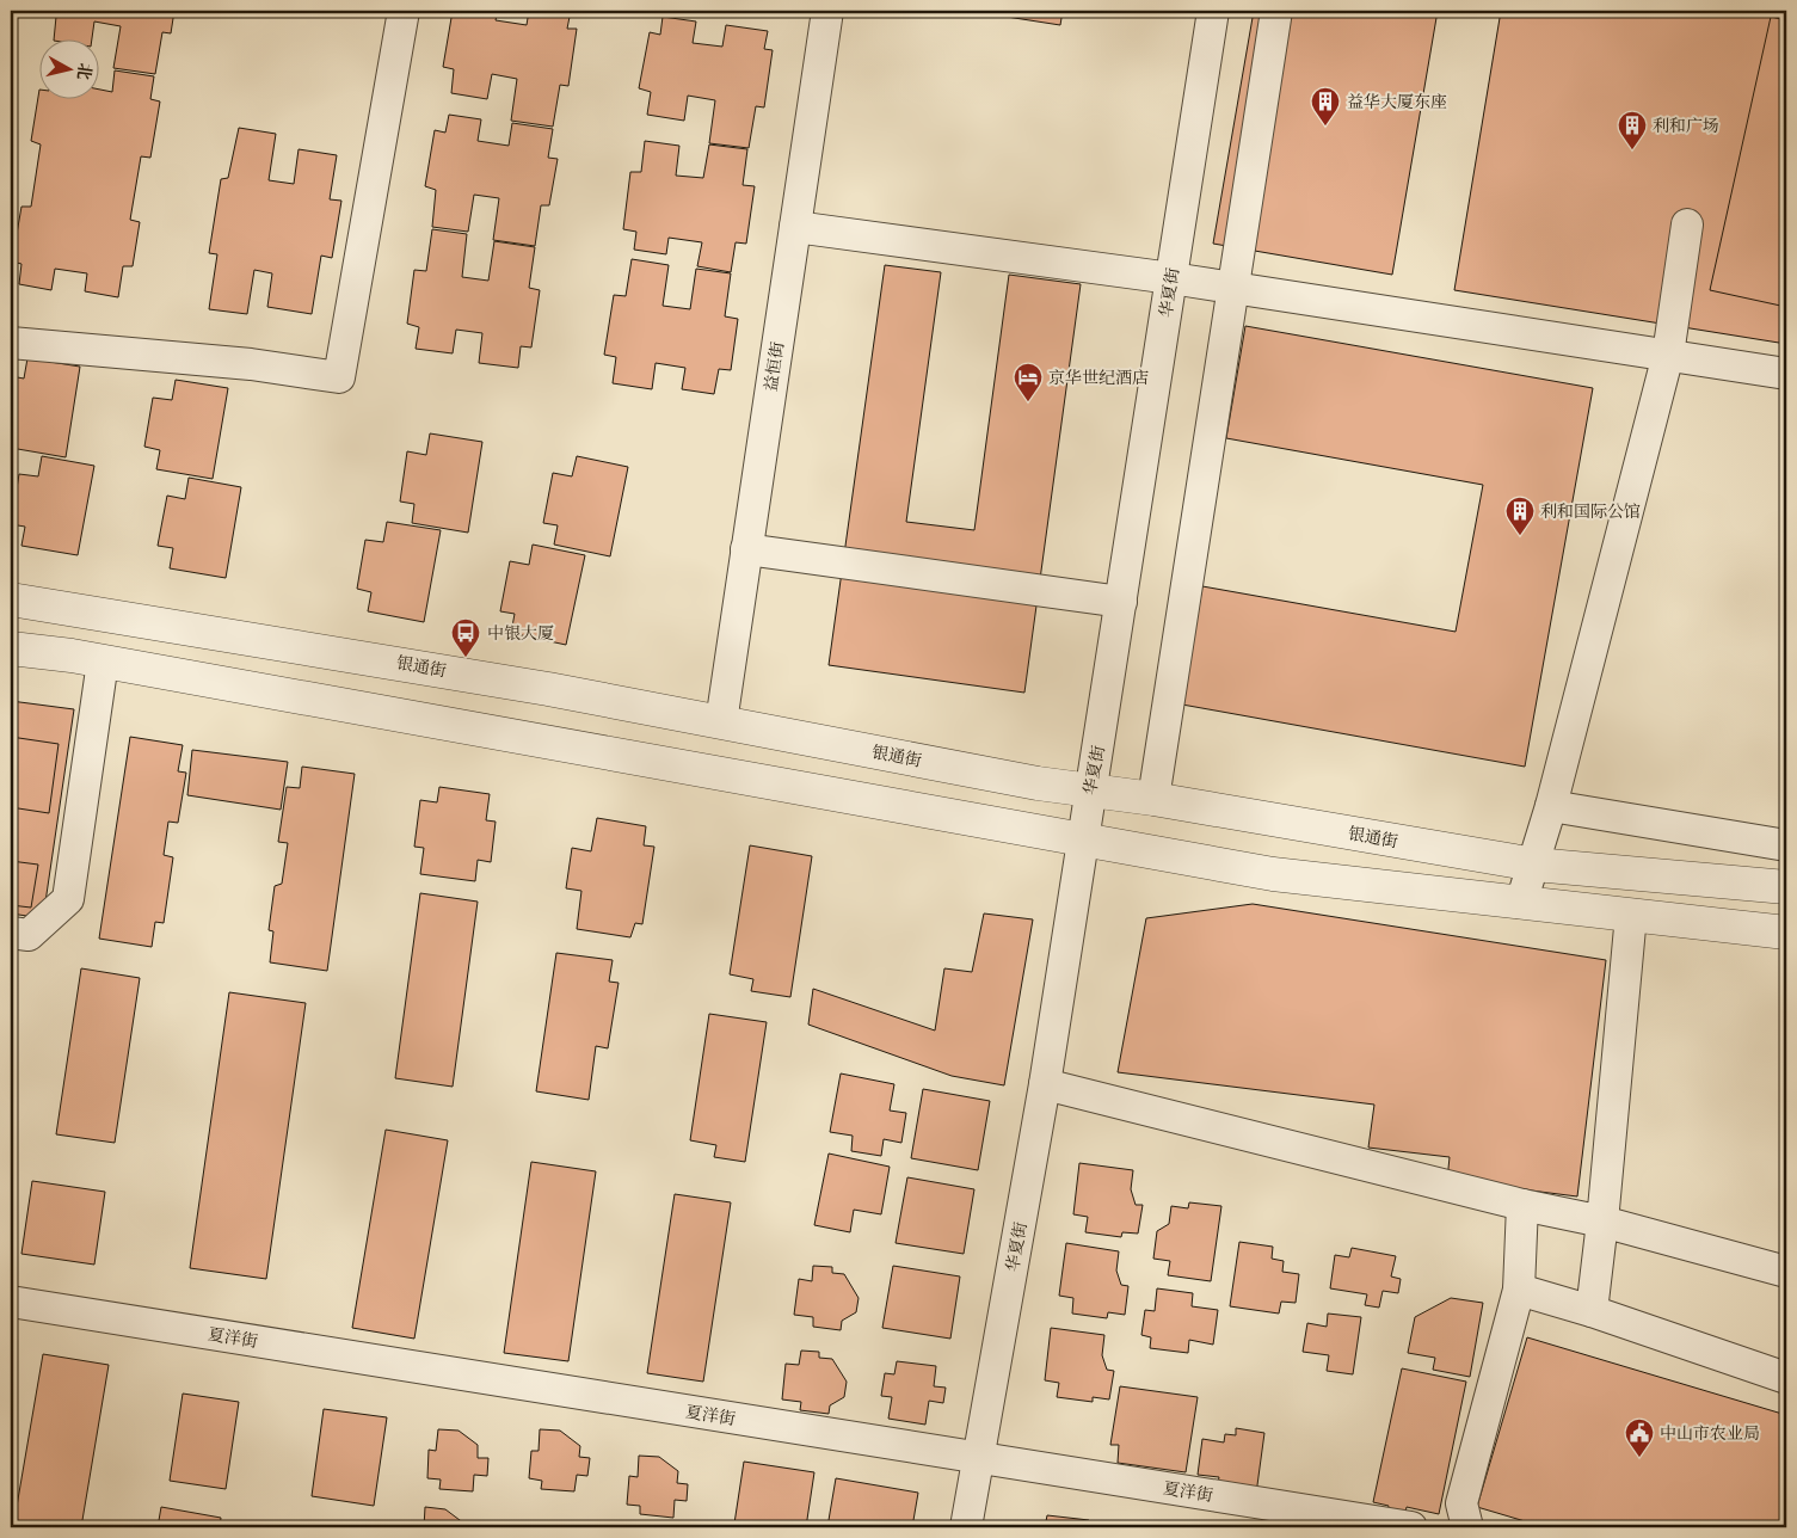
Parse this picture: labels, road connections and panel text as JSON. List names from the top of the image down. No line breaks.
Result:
{"streets":{"street":["华夏街","益恒街","银通街","夏洋街"]},"crossings":[["华夏街","银通街"],["华夏街","夏洋街"],["益恒街","银通街"]],"places":{"building":["益华大厦东座","利和广场","利和国际公馆"],"hotel":["京华世纪酒店"],"bus stop":["中银大厦"],"public building":["中山市农业局"]},"north":"right"}
